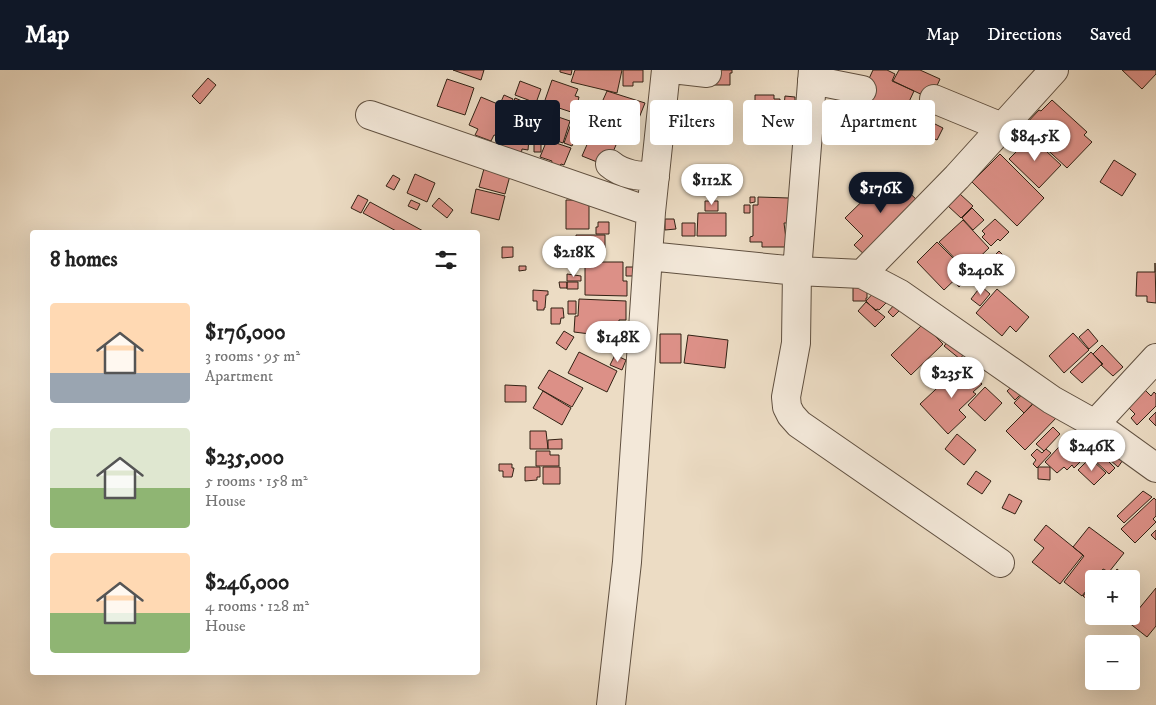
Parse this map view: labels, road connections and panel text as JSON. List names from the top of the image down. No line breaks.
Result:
{"page":{"header":"Map","nav":["Map","Directions","Saved"],"chip":["Buy","Rent","Filters","New","Apartment"],"price":["$84.5K","$112K","$176K","$218K","$240K","$148K","$235K","$246K"],"heading":"8 homes","list":[{"name":"$176,000","note":"3 rooms · 95 m² · Apartment"},{"name":"$235,000","note":"5 rooms · 158 m² · House"},{"name":"$246,000","note":"4 rooms · 128 m² · House"}],"map_buttons":["+","−"]}}
